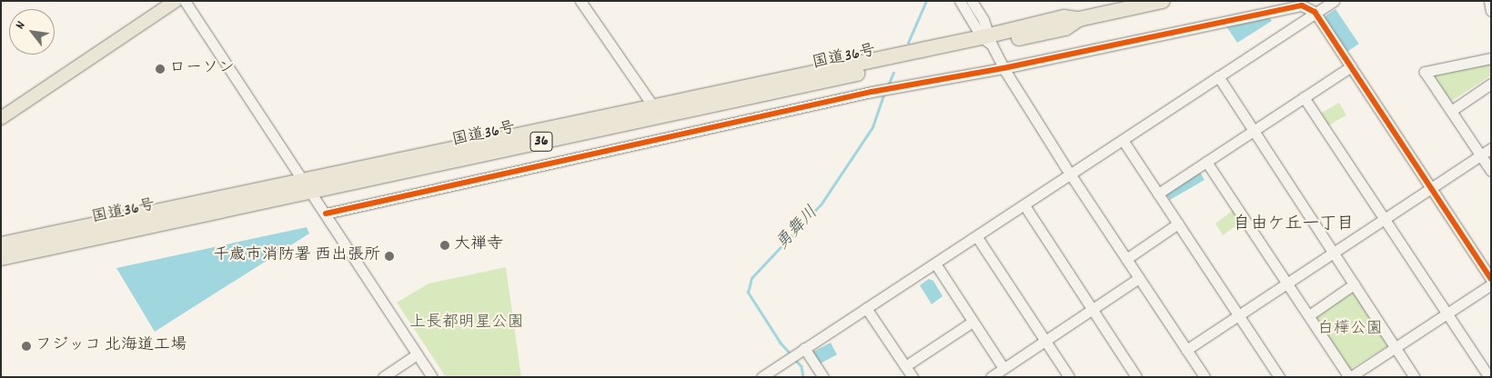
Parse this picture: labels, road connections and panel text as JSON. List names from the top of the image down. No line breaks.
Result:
{"streets":{"highway":["国道36号","36"]},"districts":["自由ケ丘一丁目"],"water":["勇舞川"],"parks":["上長都明星公園","白樺公園"],"places":["ローソン","大禅寺","千歳市消防署 西出張所","フジッコ 北海道工場"],"north":"top left"}
